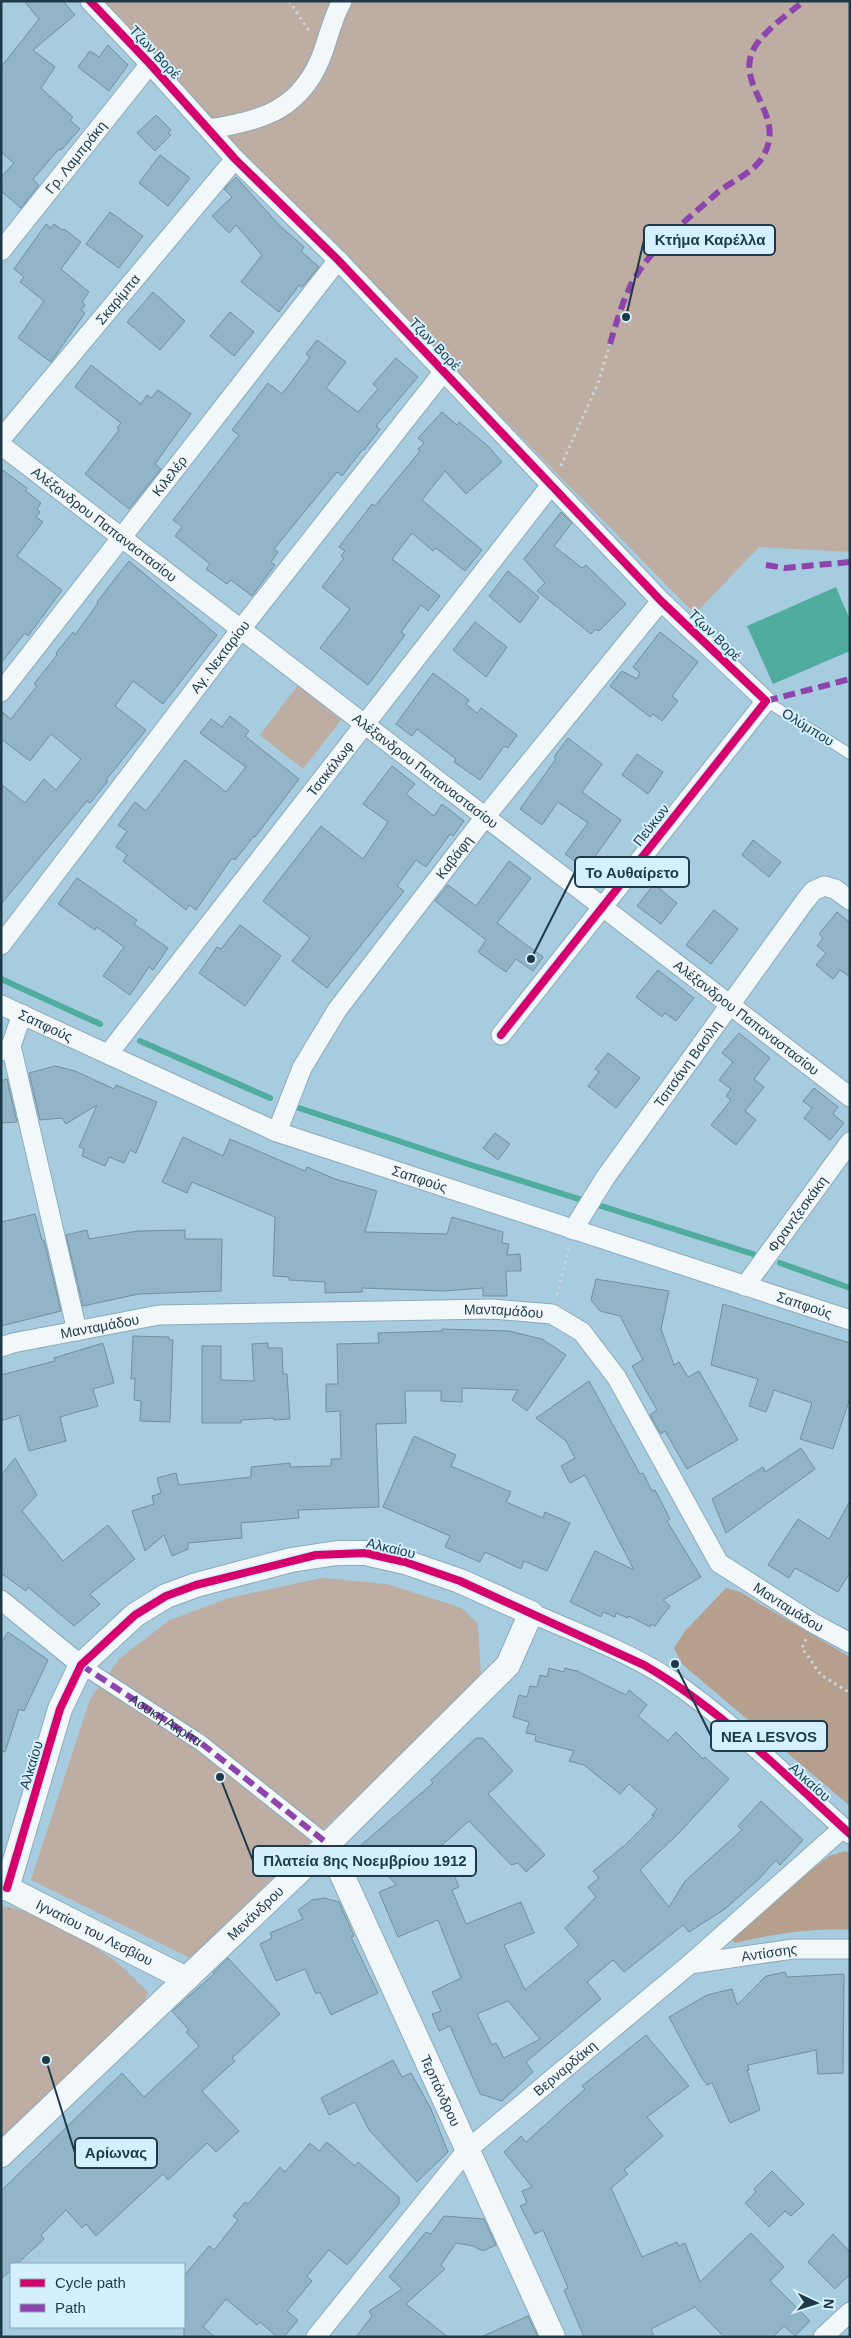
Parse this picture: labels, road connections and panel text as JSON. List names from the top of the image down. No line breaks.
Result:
{"streets":{"street":["Τζων Βορέ","Γρ. Λαμπράκη","Σκαρίμπα","Κιλελέρ","Αλέξανδρου Παπαναστασίου","Αγ. Νεκταρίου","Τσακάλωφ","Πεύκων","Καβάφη","Σαπφούς","Τσιτσάνη Βασίλη","Φραντζεσκάκη","Μανταμάδου","Αλκαίου","Λουκή Ακρίτα","Μενάνδρου","Ιγνατίου του Λεσβίου","Αντίσσης","Βερναρδάκη","Τερπάνδρου"],"lane":["Ολύμπου"]},"crossings":[["Τζων Βορέ","Γρ. Λαμπράκη"],["Τζων Βορέ","Σκαρίμπα"],["Τζων Βορέ","Κιλελέρ"],["Τζων Βορέ","Αγ. Νεκταρίου"],["Τζων Βορέ","Ολύμπου"],["Τζων Βορέ","Τσακάλωφ"],["Τζων Βορέ","Πεύκων"],["Τζων Βορέ","Καβάφη"],["Κιλελέρ","Αλέξανδρου Παπαναστασίου"],["Αλέξανδρου Παπαναστασίου","Αγ. Νεκταρίου"],["Αλέξανδρου Παπαναστασίου","Τσακάλωφ"],["Αλέξανδρου Παπαναστασίου","Πεύκων"],["Αλέξανδρου Παπαναστασίου","Καβάφη"],["Αλέξανδρου Παπαναστασίου","Τσιτσάνη Βασίλη"],["Ολύμπου","Πεύκων"],["Τσακάλωφ","Σαπφούς"],["Καβάφη","Σαπφούς"],["Σαπφούς","Τσιτσάνη Βασίλη"],["Σαπφούς","Φραντζεσκάκη"],["Αλκαίου","Λουκή Ακρίτα"],["Αλκαίου","Μενάνδρου"],["Αλκαίου","Ιγνατίου του Λεσβίου"],["Αλκαίου","Βερναρδάκη"],["Λουκή Ακρίτα","Μενάνδρου"],["Λουκή Ακρίτα","Τερπάνδρου"],["Μενάνδρου","Ιγνατίου του Λεσβίου"],["Μενάνδρου","Τερπάνδρου"],["Αντίσσης","Βερναρδάκη"],["Βερναρδάκη","Τερπάνδρου"]],"places":["Κτήμα Καρέλλα","Το Αυθαίρετο","NEA LESVOS","Πλατεία 8ης Νοεμβρίου 1912","Αρίωνας"],"legend":["Cycle path","Path"],"north":"right"}
